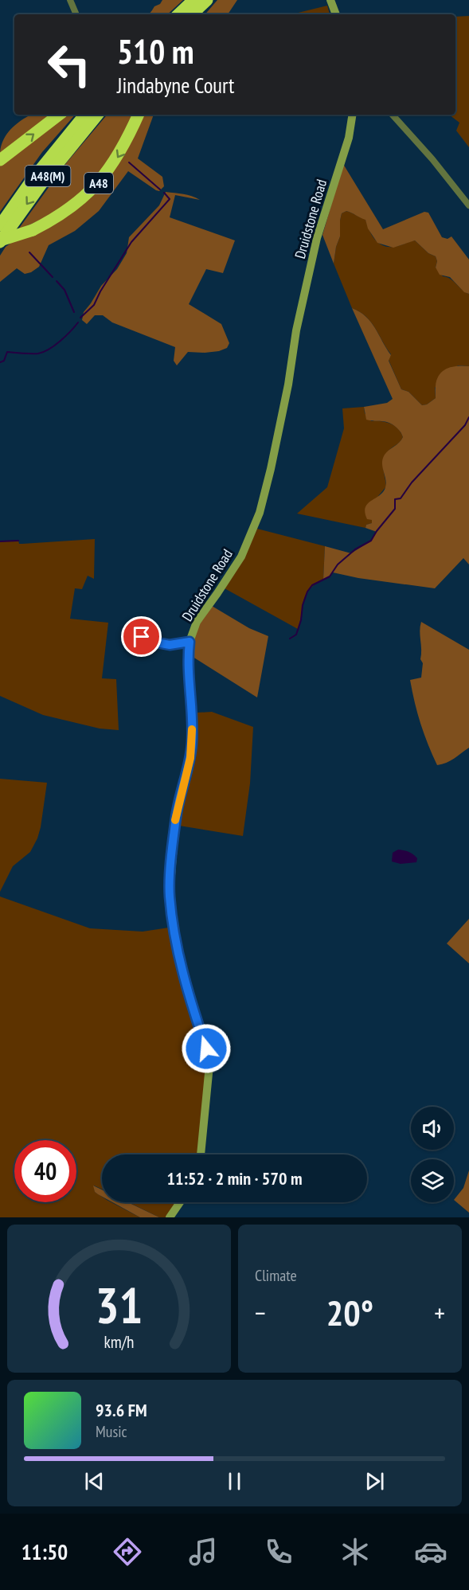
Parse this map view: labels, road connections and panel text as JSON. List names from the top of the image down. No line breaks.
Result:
{"streets":{"highway":["A48(M)","A48"],"street":["Druidstone Road"]},"crossings":[["A48(M)","A48"]],"page":{"turn":["510 m","Jindabyne Court"],"limit":"40","trip":"11:52 · 2 min · 570 m","tile":"Climate","heat":["−","20°","+"],"song":["93.6 FM","Music"],"tabs":"11:50","gauge":["31","km/h"]}}
